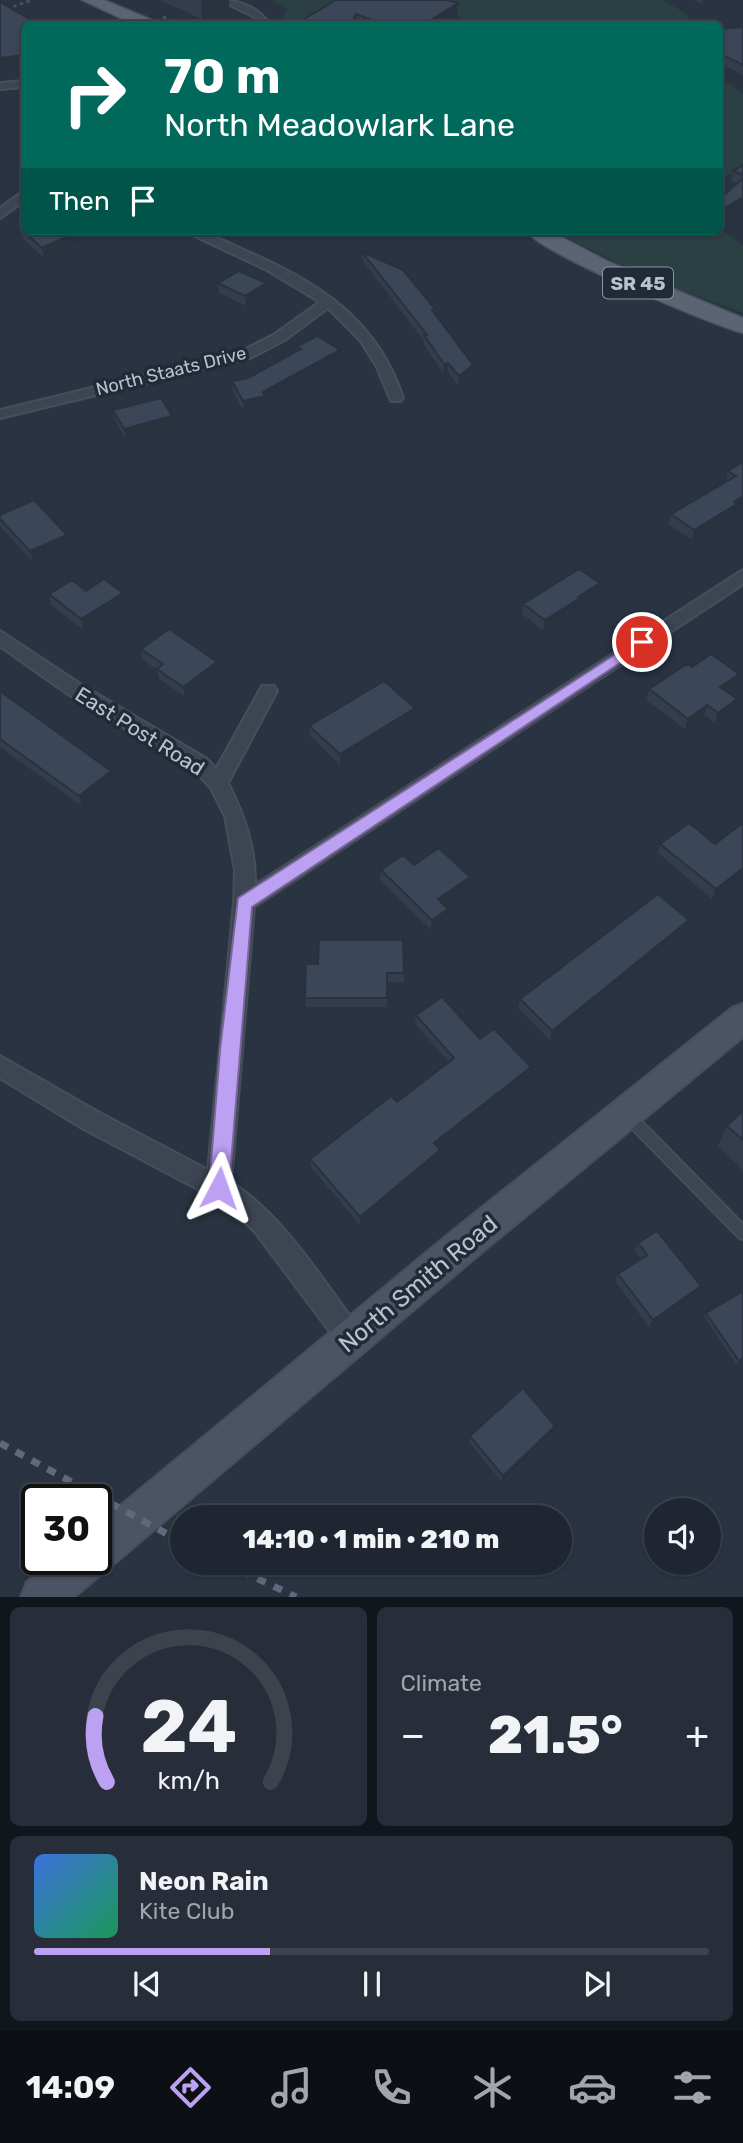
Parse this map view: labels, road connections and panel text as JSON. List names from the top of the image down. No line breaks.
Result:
{"streets":{"main road":["SR 45","North Smith Road"],"street":["North Staats Drive","East Post Road"]},"page":{"turn":["70 m","North Meadowlark Lane"],"then":"Then","limit":"30","trip":"14:10 · 1 min · 210 m","tile":"Climate","heat":["−","21.5°","+"],"song":["Neon Rain","Kite Club"],"tabs":"14:09","gauge":["24","km/h"]}}
